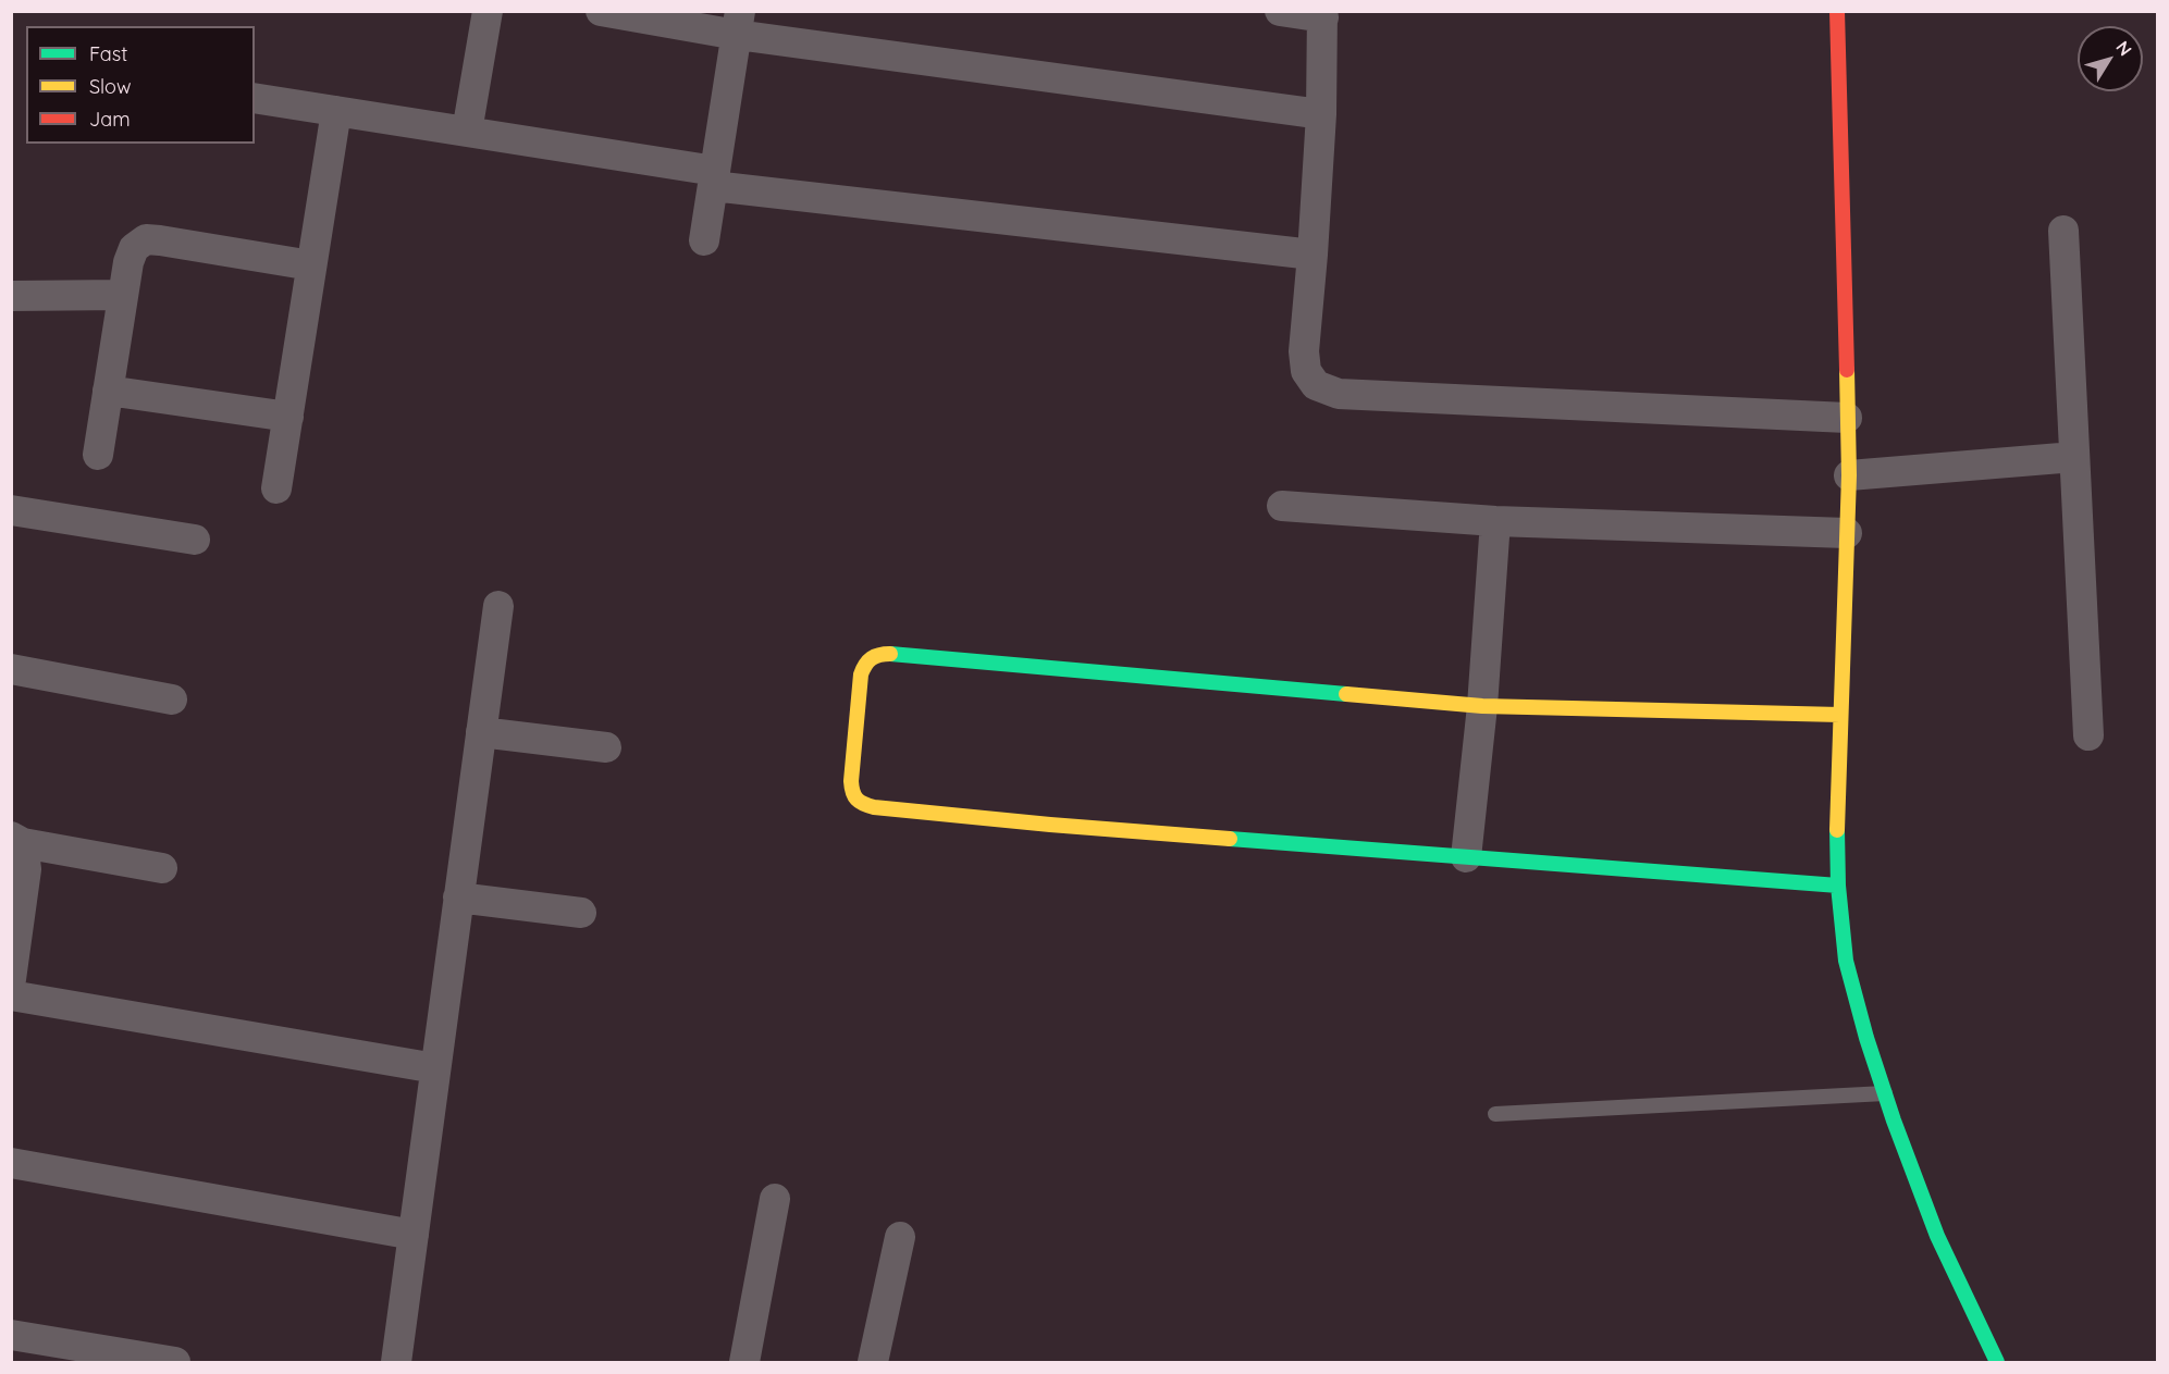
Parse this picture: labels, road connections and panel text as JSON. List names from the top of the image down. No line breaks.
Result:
{"legend":["Fast","Slow","Jam"],"north":"top right"}
